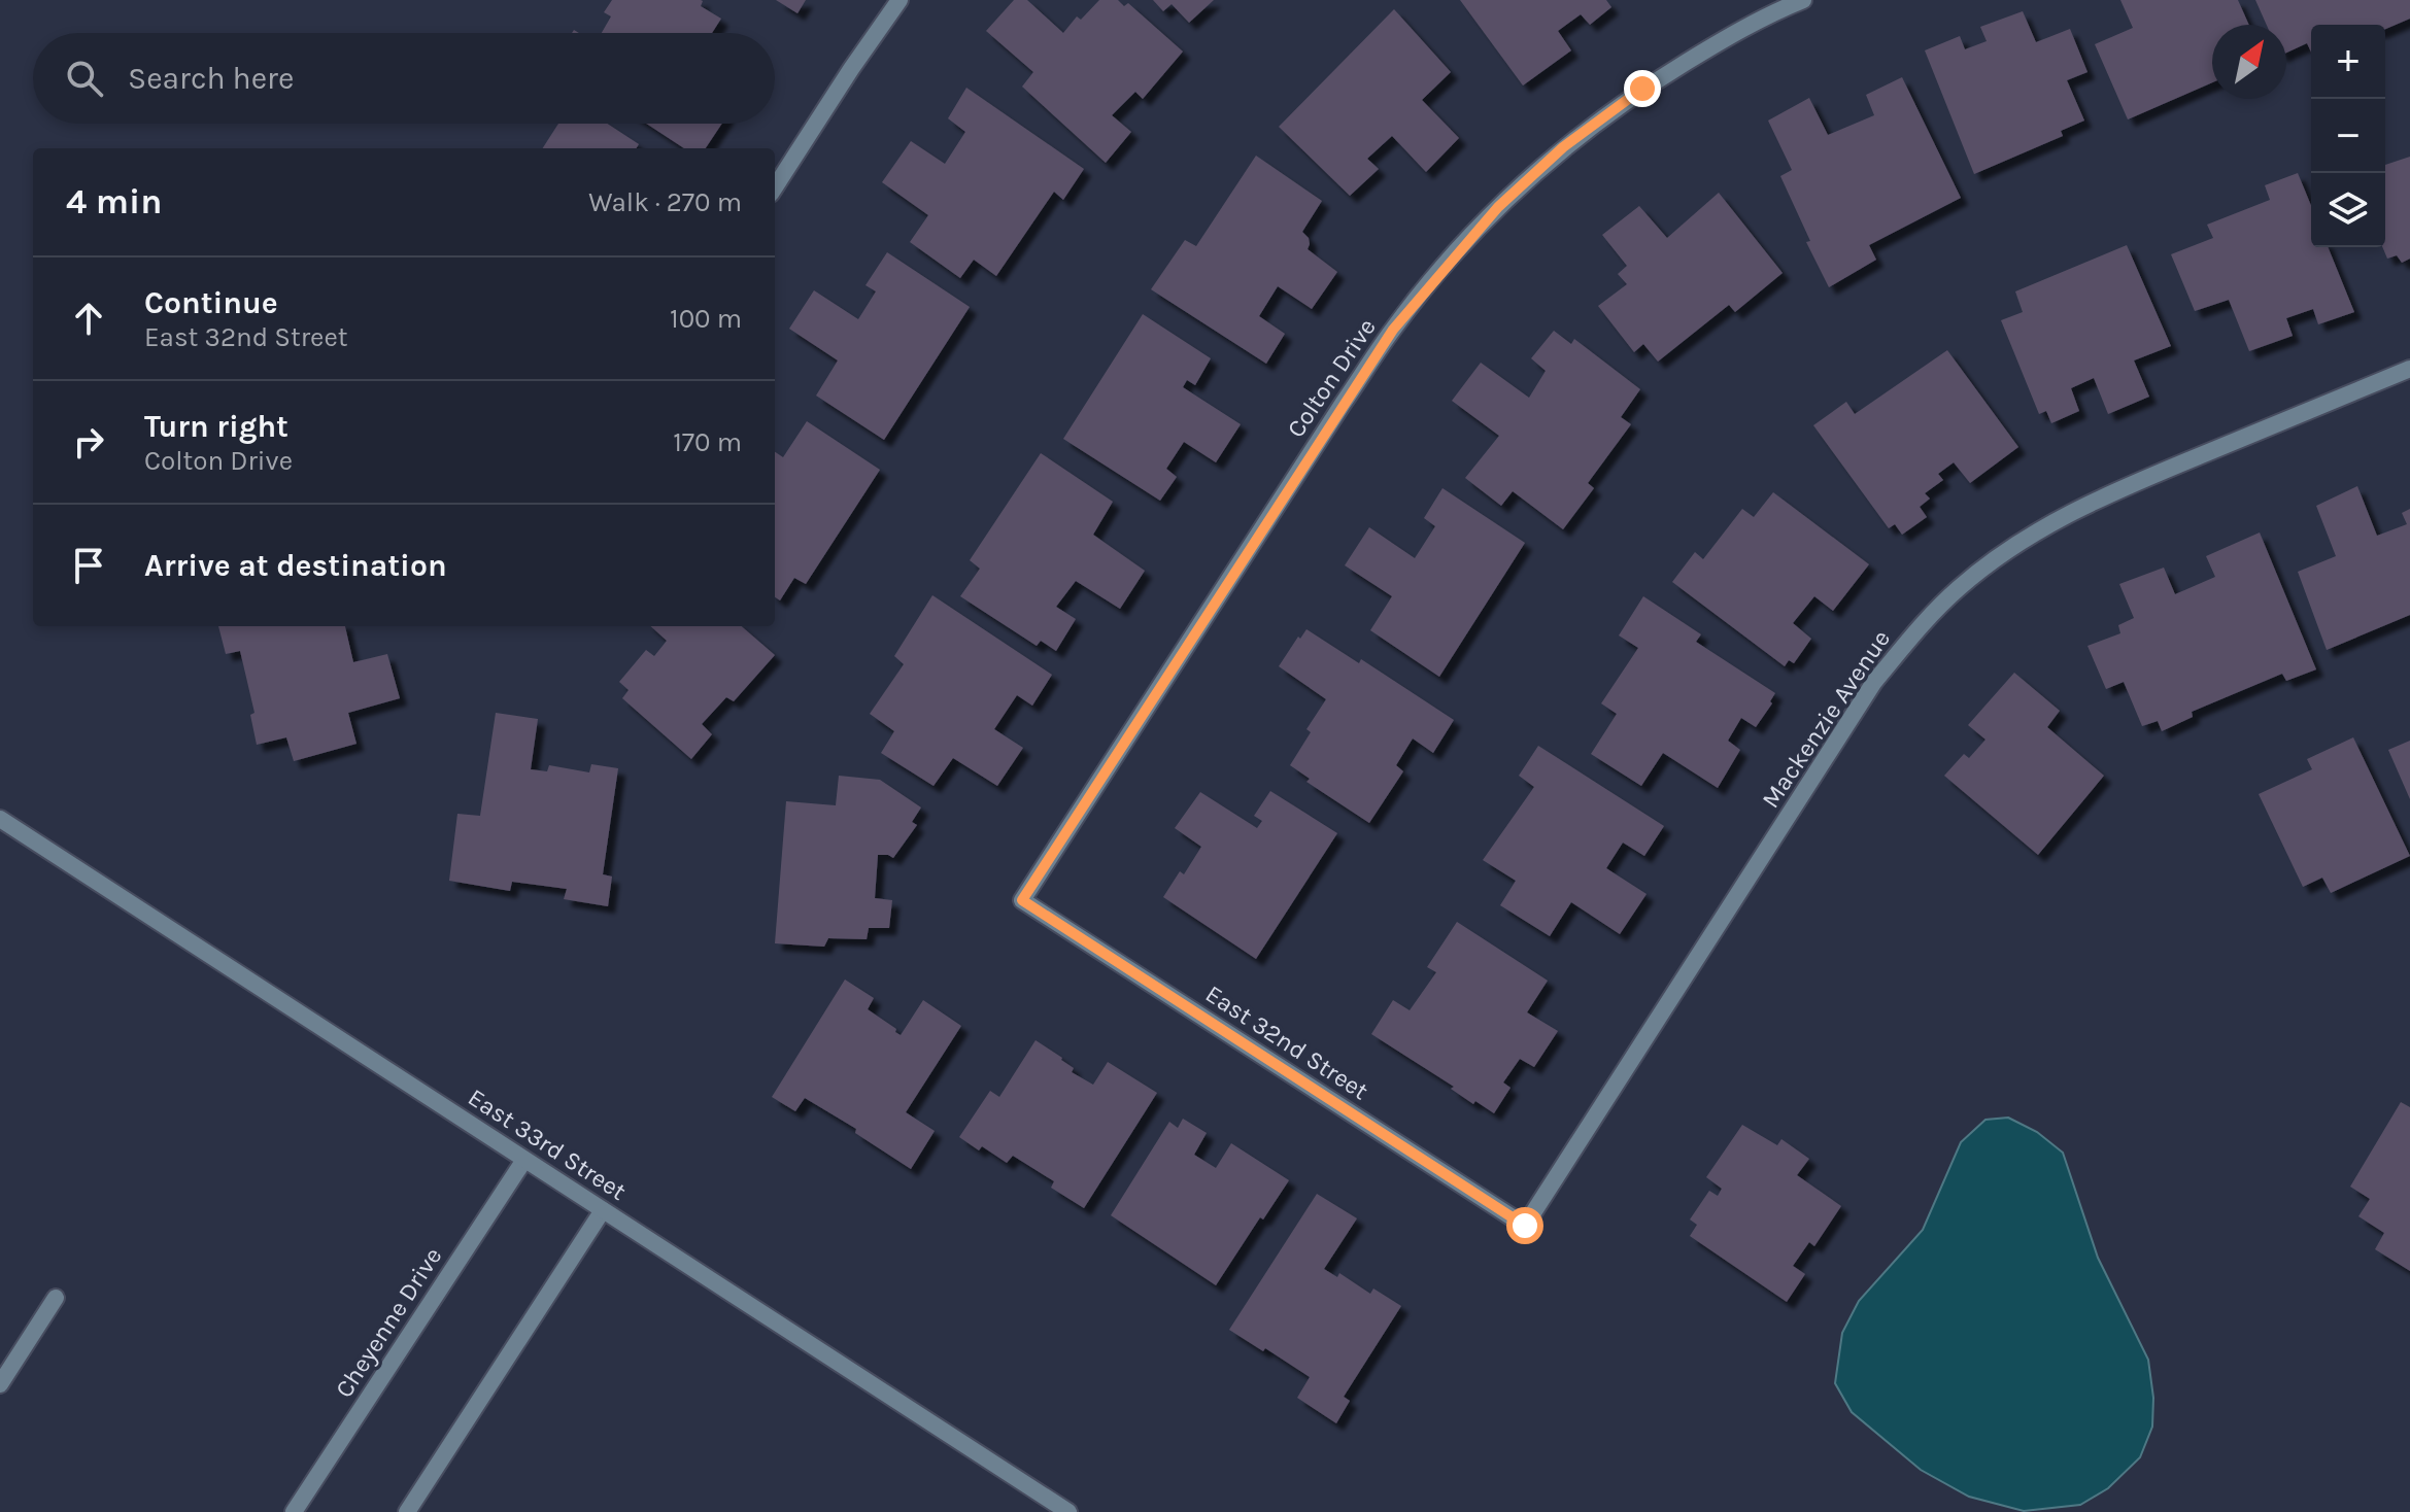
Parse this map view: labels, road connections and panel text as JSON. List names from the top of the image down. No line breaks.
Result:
{"streets":{"street":["Colton Drive","Mackenzie Avenue","East 32nd Street","East 33rd Street","Cheyenne Drive"]},"crossings":[["Colton Drive","East 32nd Street"],["Mackenzie Avenue","East 32nd Street"],["East 33rd Street","Cheyenne Drive"]],"north":"top right","page":{"map_buttons":["+","−"],"search":"Search here","heading":["4 min","Walk · 270 m"],"list":[["Continue","East 32nd Street","100 m"],["Turn right","Colton Drive","170 m"],"Arrive at destination"]}}
